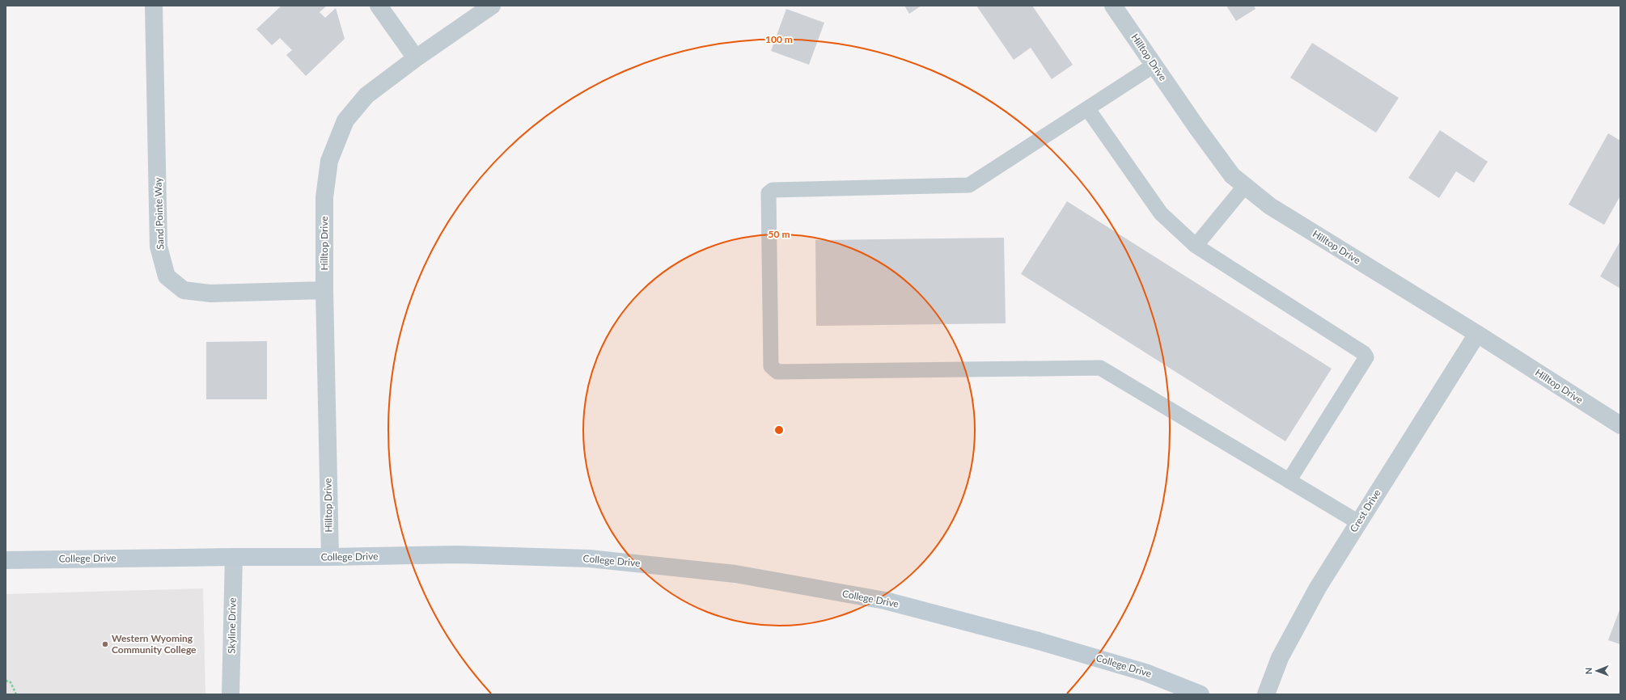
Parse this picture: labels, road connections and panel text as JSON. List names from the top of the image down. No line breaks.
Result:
{"streets":{"main road":["College Drive"],"street":["Hilltop Drive","Sand Pointe Way","Crest Drive","Skyline Drive"]},"crossings":[["Hilltop Drive","Sand Pointe Way"],["Hilltop Drive","Crest Drive"],["Hilltop Drive","College Drive"],["College Drive","Skyline Drive"]],"places":["Western Wyoming Community College"],"north":"left","rings":["100 m","50 m"]}
